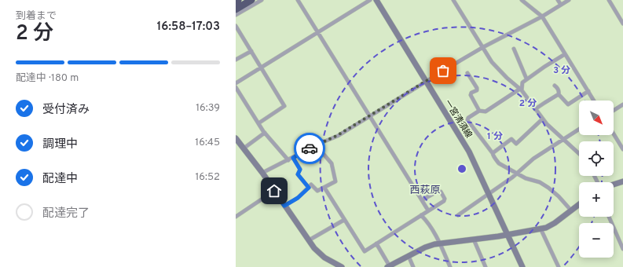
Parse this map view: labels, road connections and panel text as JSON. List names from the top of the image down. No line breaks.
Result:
{"streets":{"main road":["一宮清須線"]},"districts":["西萩原"],"north":"bottom right","page":{"heading":["2 分","到着まで","16:58–17:03"],"bar":"配達中 · 180 m","list":[["受付済み","16:39"],["調理中","16:45"],["配達中","16:52"],"配達完了"],"map_buttons":["+","−"]},"rings":["3 分","2 分","1 分"]}
